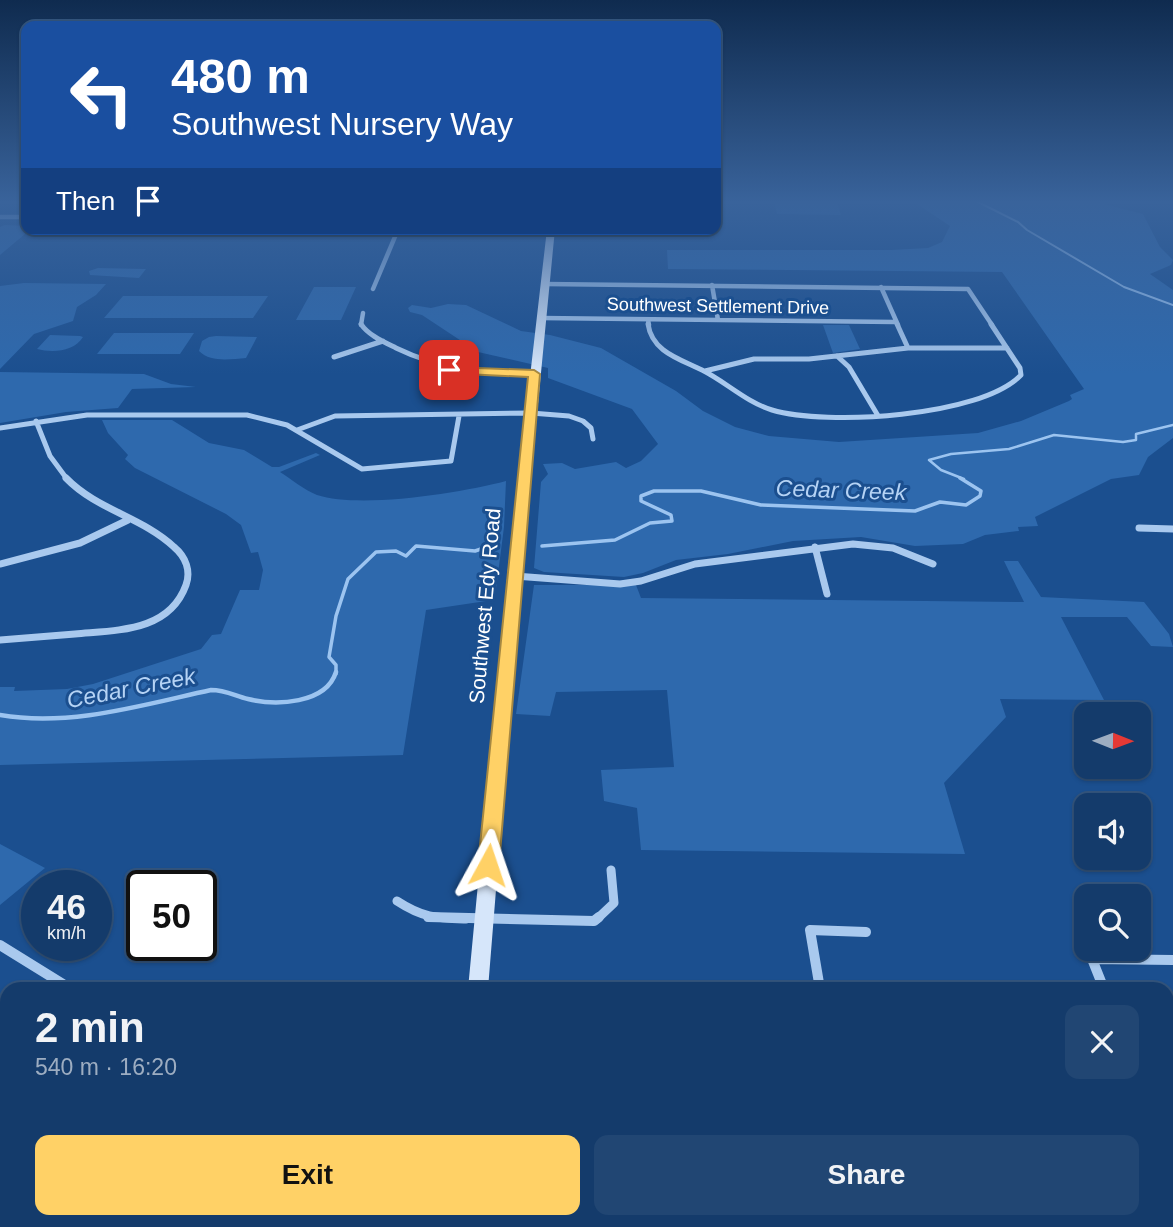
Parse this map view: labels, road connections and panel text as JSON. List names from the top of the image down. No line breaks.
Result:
{"streets":{"main road":["Southwest Edy Road"],"street":["Southwest Settlement Drive"]},"crossings":[["Southwest Settlement Drive","Southwest Edy Road"]],"water":["Cedar Creek"],"north":"right","page":{"turn":["480 m","Southwest Nursery Way"],"then":"Then","speed":"46 km/h","limit":"50","heading":["2 min","540 m · 16:20"],"buttons":["Exit","Share"]}}
